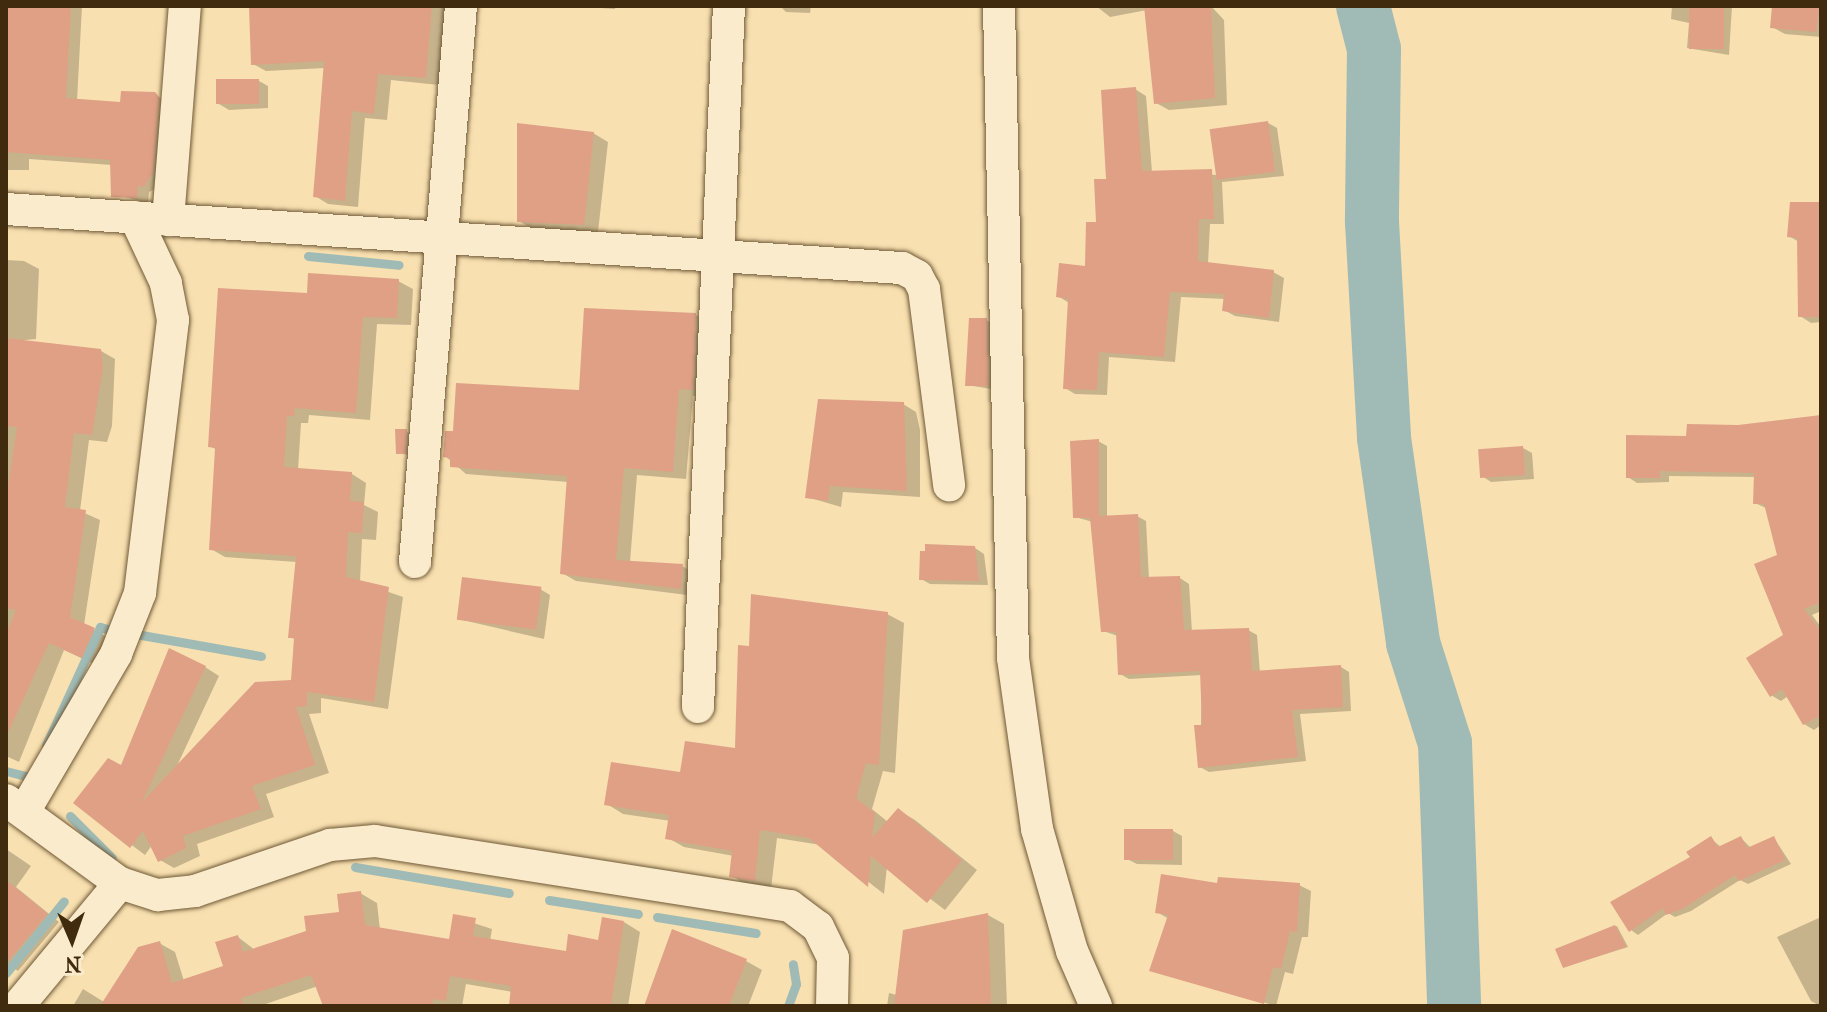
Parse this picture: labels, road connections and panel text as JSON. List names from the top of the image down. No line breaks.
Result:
{"north":"bottom"}
